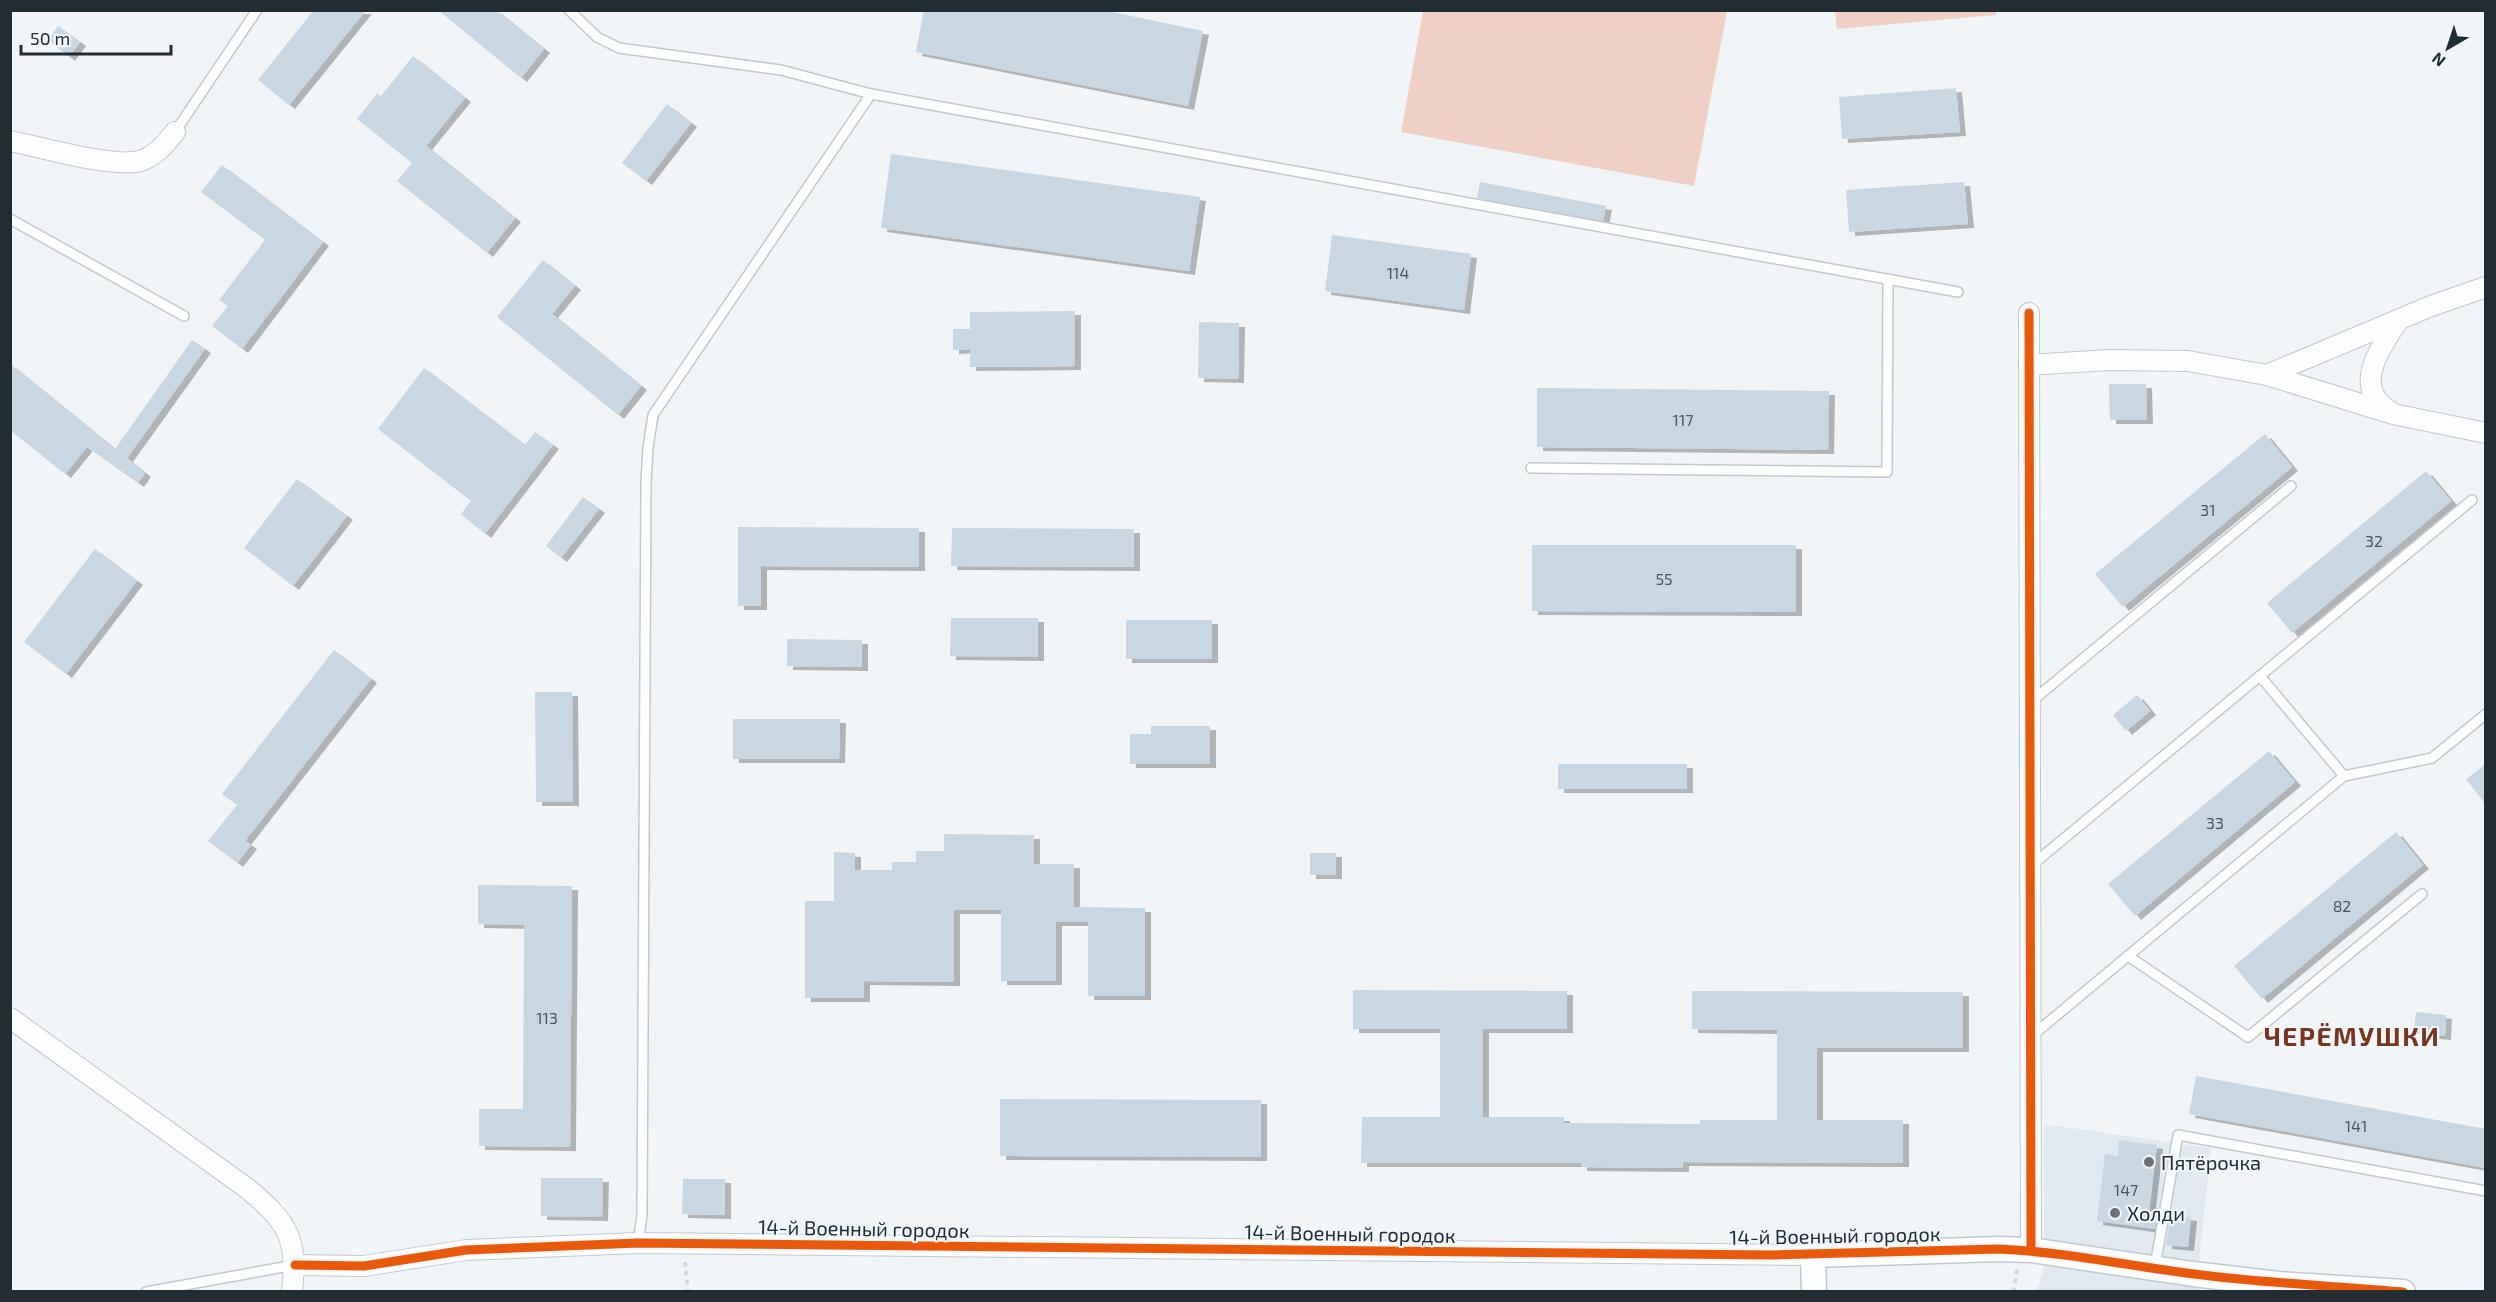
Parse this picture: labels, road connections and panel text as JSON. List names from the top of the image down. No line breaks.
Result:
{"streets":{"street":["14-й Военный городок"]},"districts":["ЧЕРЁМУШКИ"],"places":["Пятёрочка","Холди"],"house_numbers":["114","117","31","32","55","33","82","113","141","147"],"scale_bar":"50 m","north":"bottom left"}
